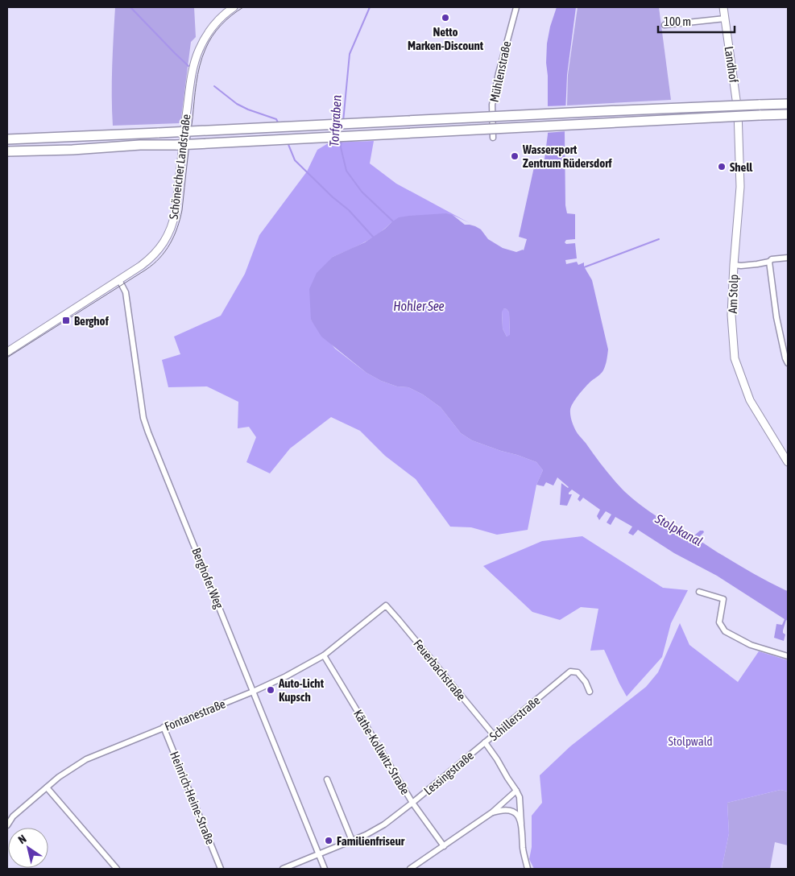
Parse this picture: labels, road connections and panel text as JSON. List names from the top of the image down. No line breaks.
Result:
{"streets":{"main road":["Landhof","Schöneicher Landstraße","Am Stolp"],"street":["Mühlenstraße","Berghofer Weg","Feuerbachstraße","Fontanestraße","Schillerstraße","Käthe-Kollwitz-Straße","Lessingstraße","Heinrich-Heine-Straße"]},"crossings":[["Landhof","Am Stolp"],["Schöneicher Landstraße","Berghofer Weg"],["Berghofer Weg","Fontanestraße"],["Berghofer Weg","Lessingstraße"],["Feuerbachstraße","Fontanestraße"],["Feuerbachstraße","Schillerstraße"],["Fontanestraße","Käthe-Kollwitz-Straße"],["Fontanestraße","Heinrich-Heine-Straße"],["Schillerstraße","Lessingstraße"],["Käthe-Kollwitz-Straße","Lessingstraße"]],"water":["Torfgraben","Hohler See","Stolpkanal"],"parks":["Stolpwald"],"places":{"other":["Netto Marken-Discount","Wassersport Zentrum Rüdersdorf","Shell","Auto-Licht Kupsch","Familienfriseur"],"transit":["Berghof"]},"scale_bar":"100 m","north":"top left"}
